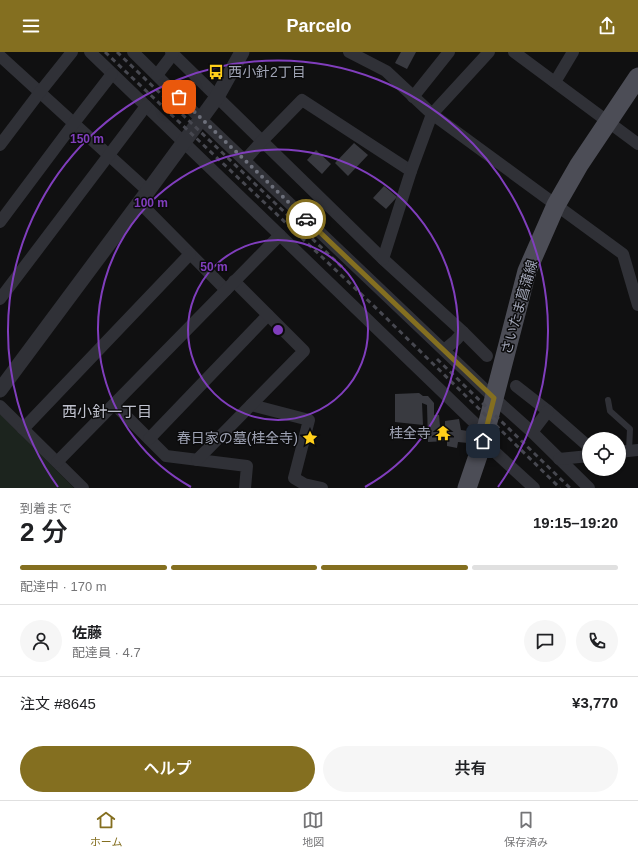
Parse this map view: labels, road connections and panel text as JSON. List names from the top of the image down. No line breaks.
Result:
{"streets":{"main road":["さいたま菖蒲線"]},"districts":["西小針一丁目"],"places":{"bus stop":["西小針2丁目"],"temple":["桂全寺"],"place":["春日家の墓(桂全寺)"]},"page":{"header":"Parcelo","heading":["2 分","到着まで","19:15–19:20"],"panel":["佐藤","配達員 · 4.7","注文 #8645","¥3,770"],"bar":"配達中 · 170 m","buttons":["ヘルプ","共有"],"tabs":["ホーム","地図","保存済み"]},"rings":["150 m","100 m","50 m"]}
